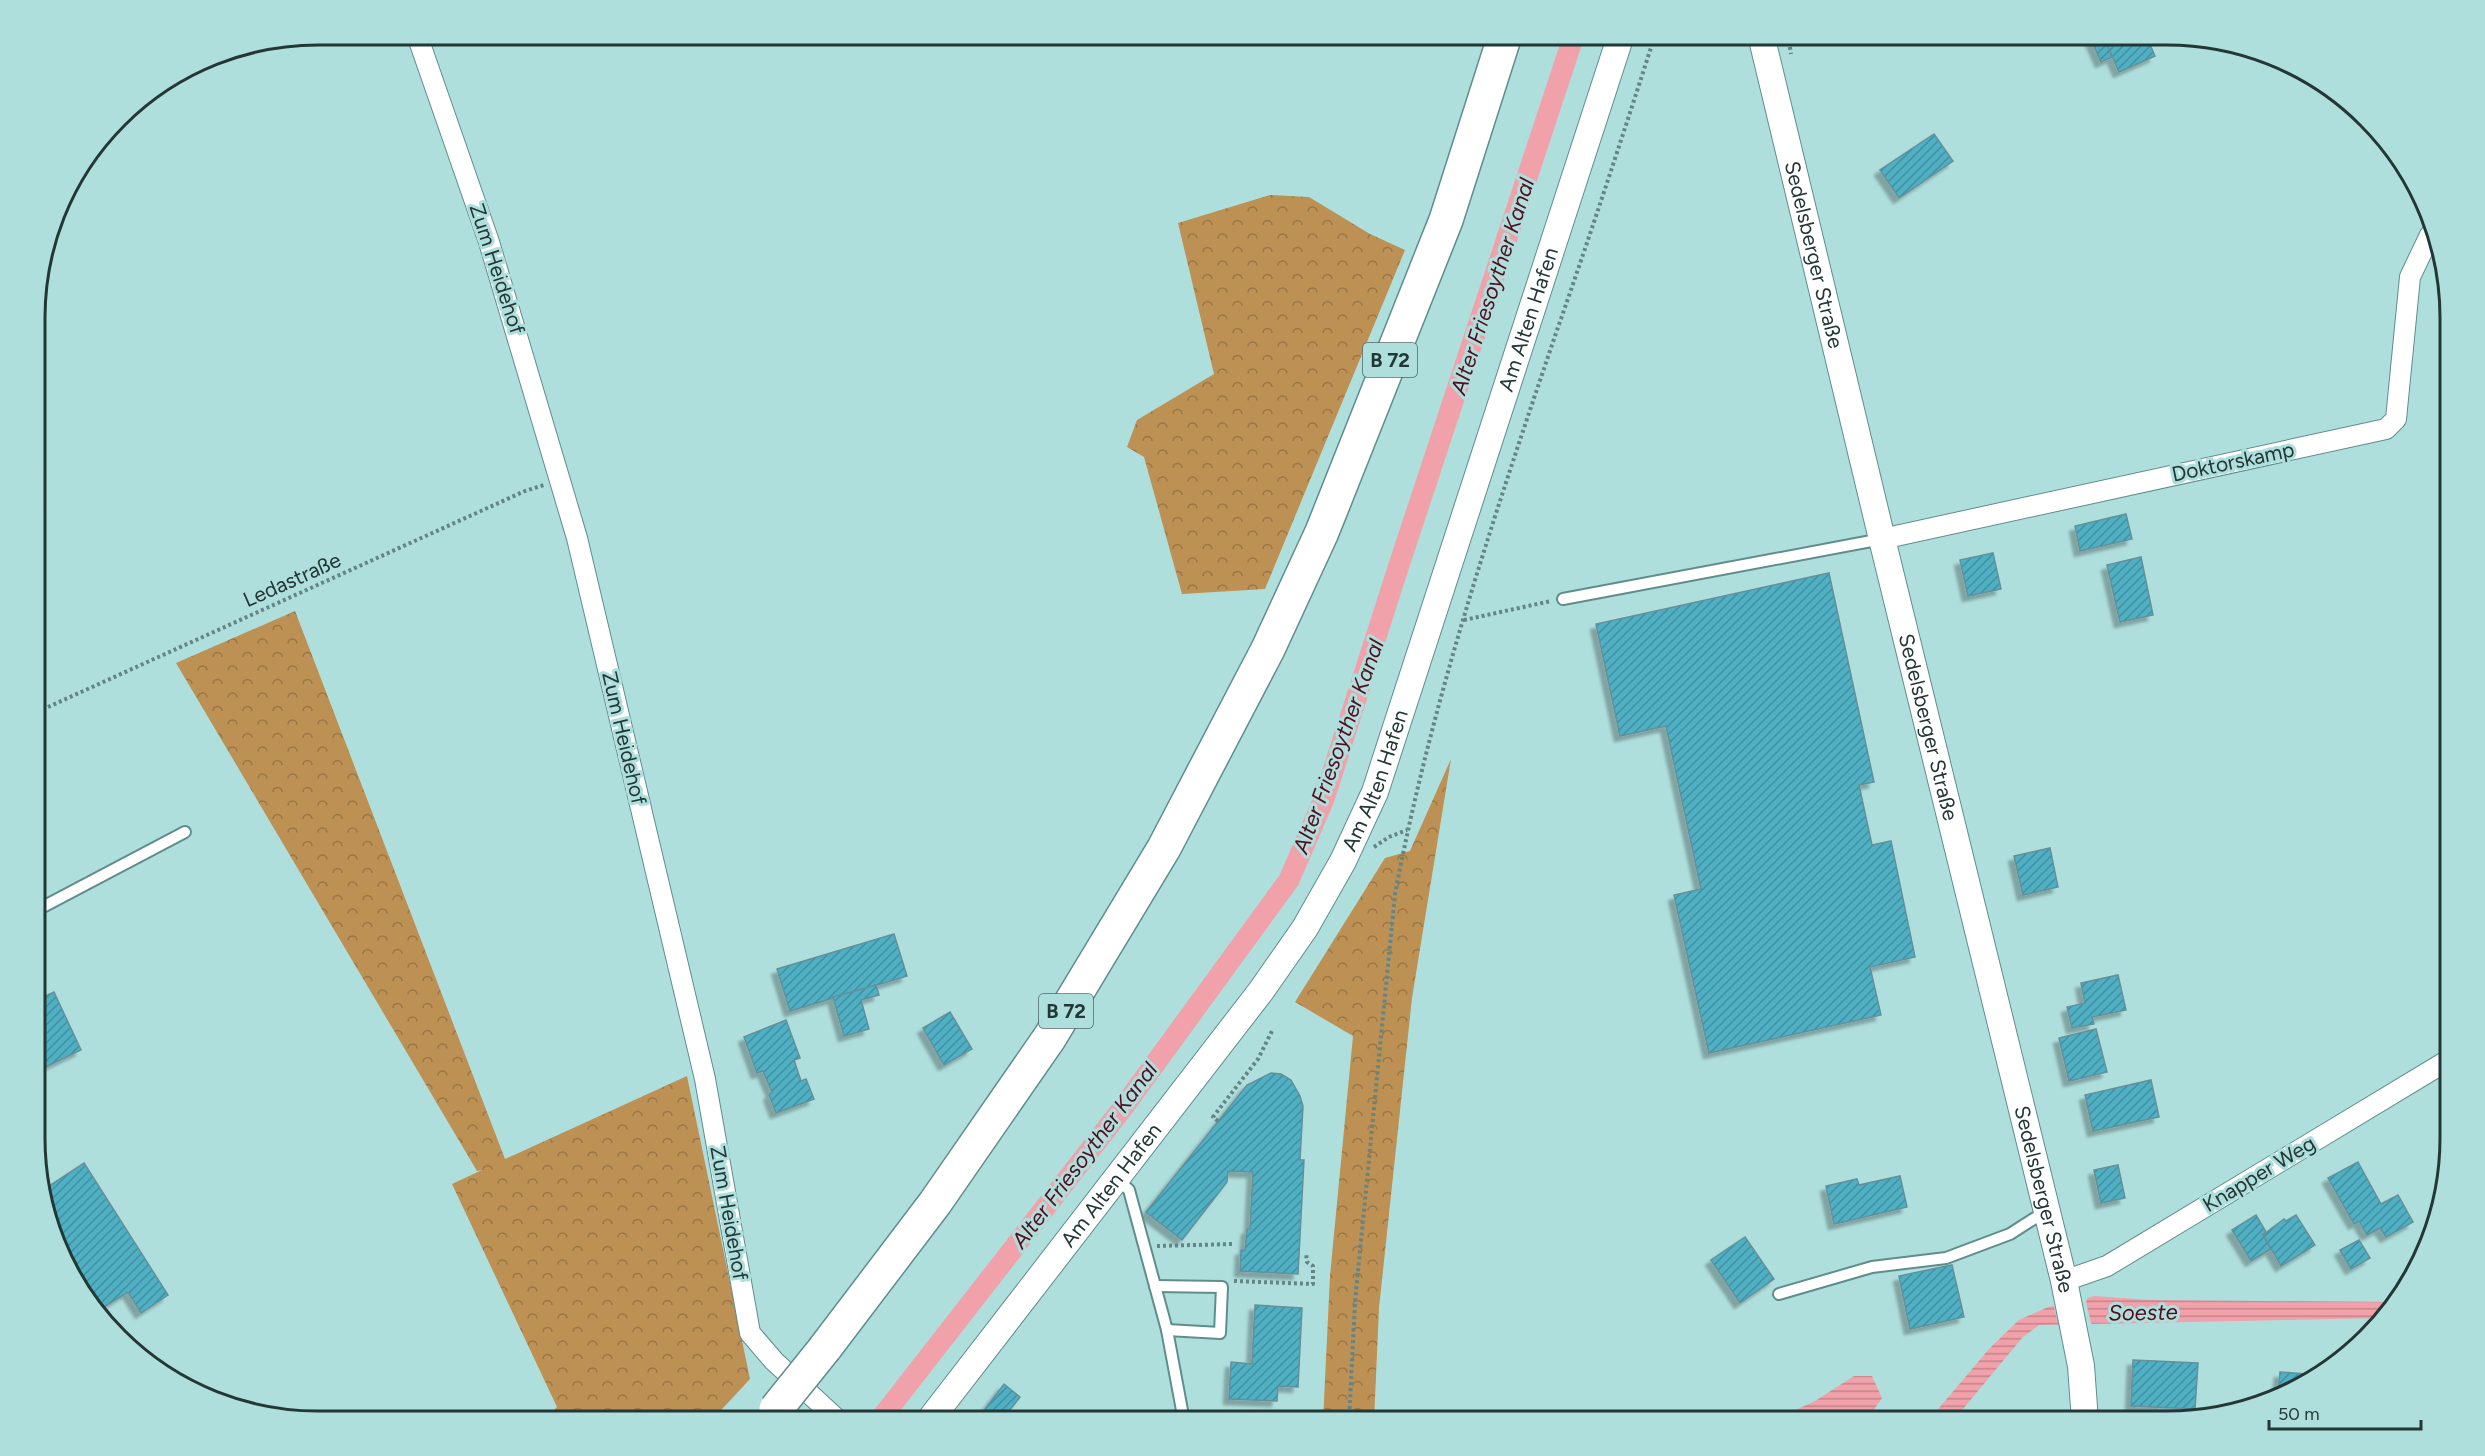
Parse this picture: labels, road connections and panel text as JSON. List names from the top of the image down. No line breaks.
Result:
{"streets":{"highway":["B 72"],"street":["Sedelsberger Straße","Zum Heidehof","Am Alten Hafen","Doktorskamp","Knapper Weg"],"path":["Ledastraße"]},"crossings":[["Sedelsberger Straße","Doktorskamp"],["Sedelsberger Straße","Knapper Weg"],["Zum Heidehof","Ledastraße"]],"water":["Alter Friesoyther Kanal","Soeste"],"scale_bar":"50 m"}
